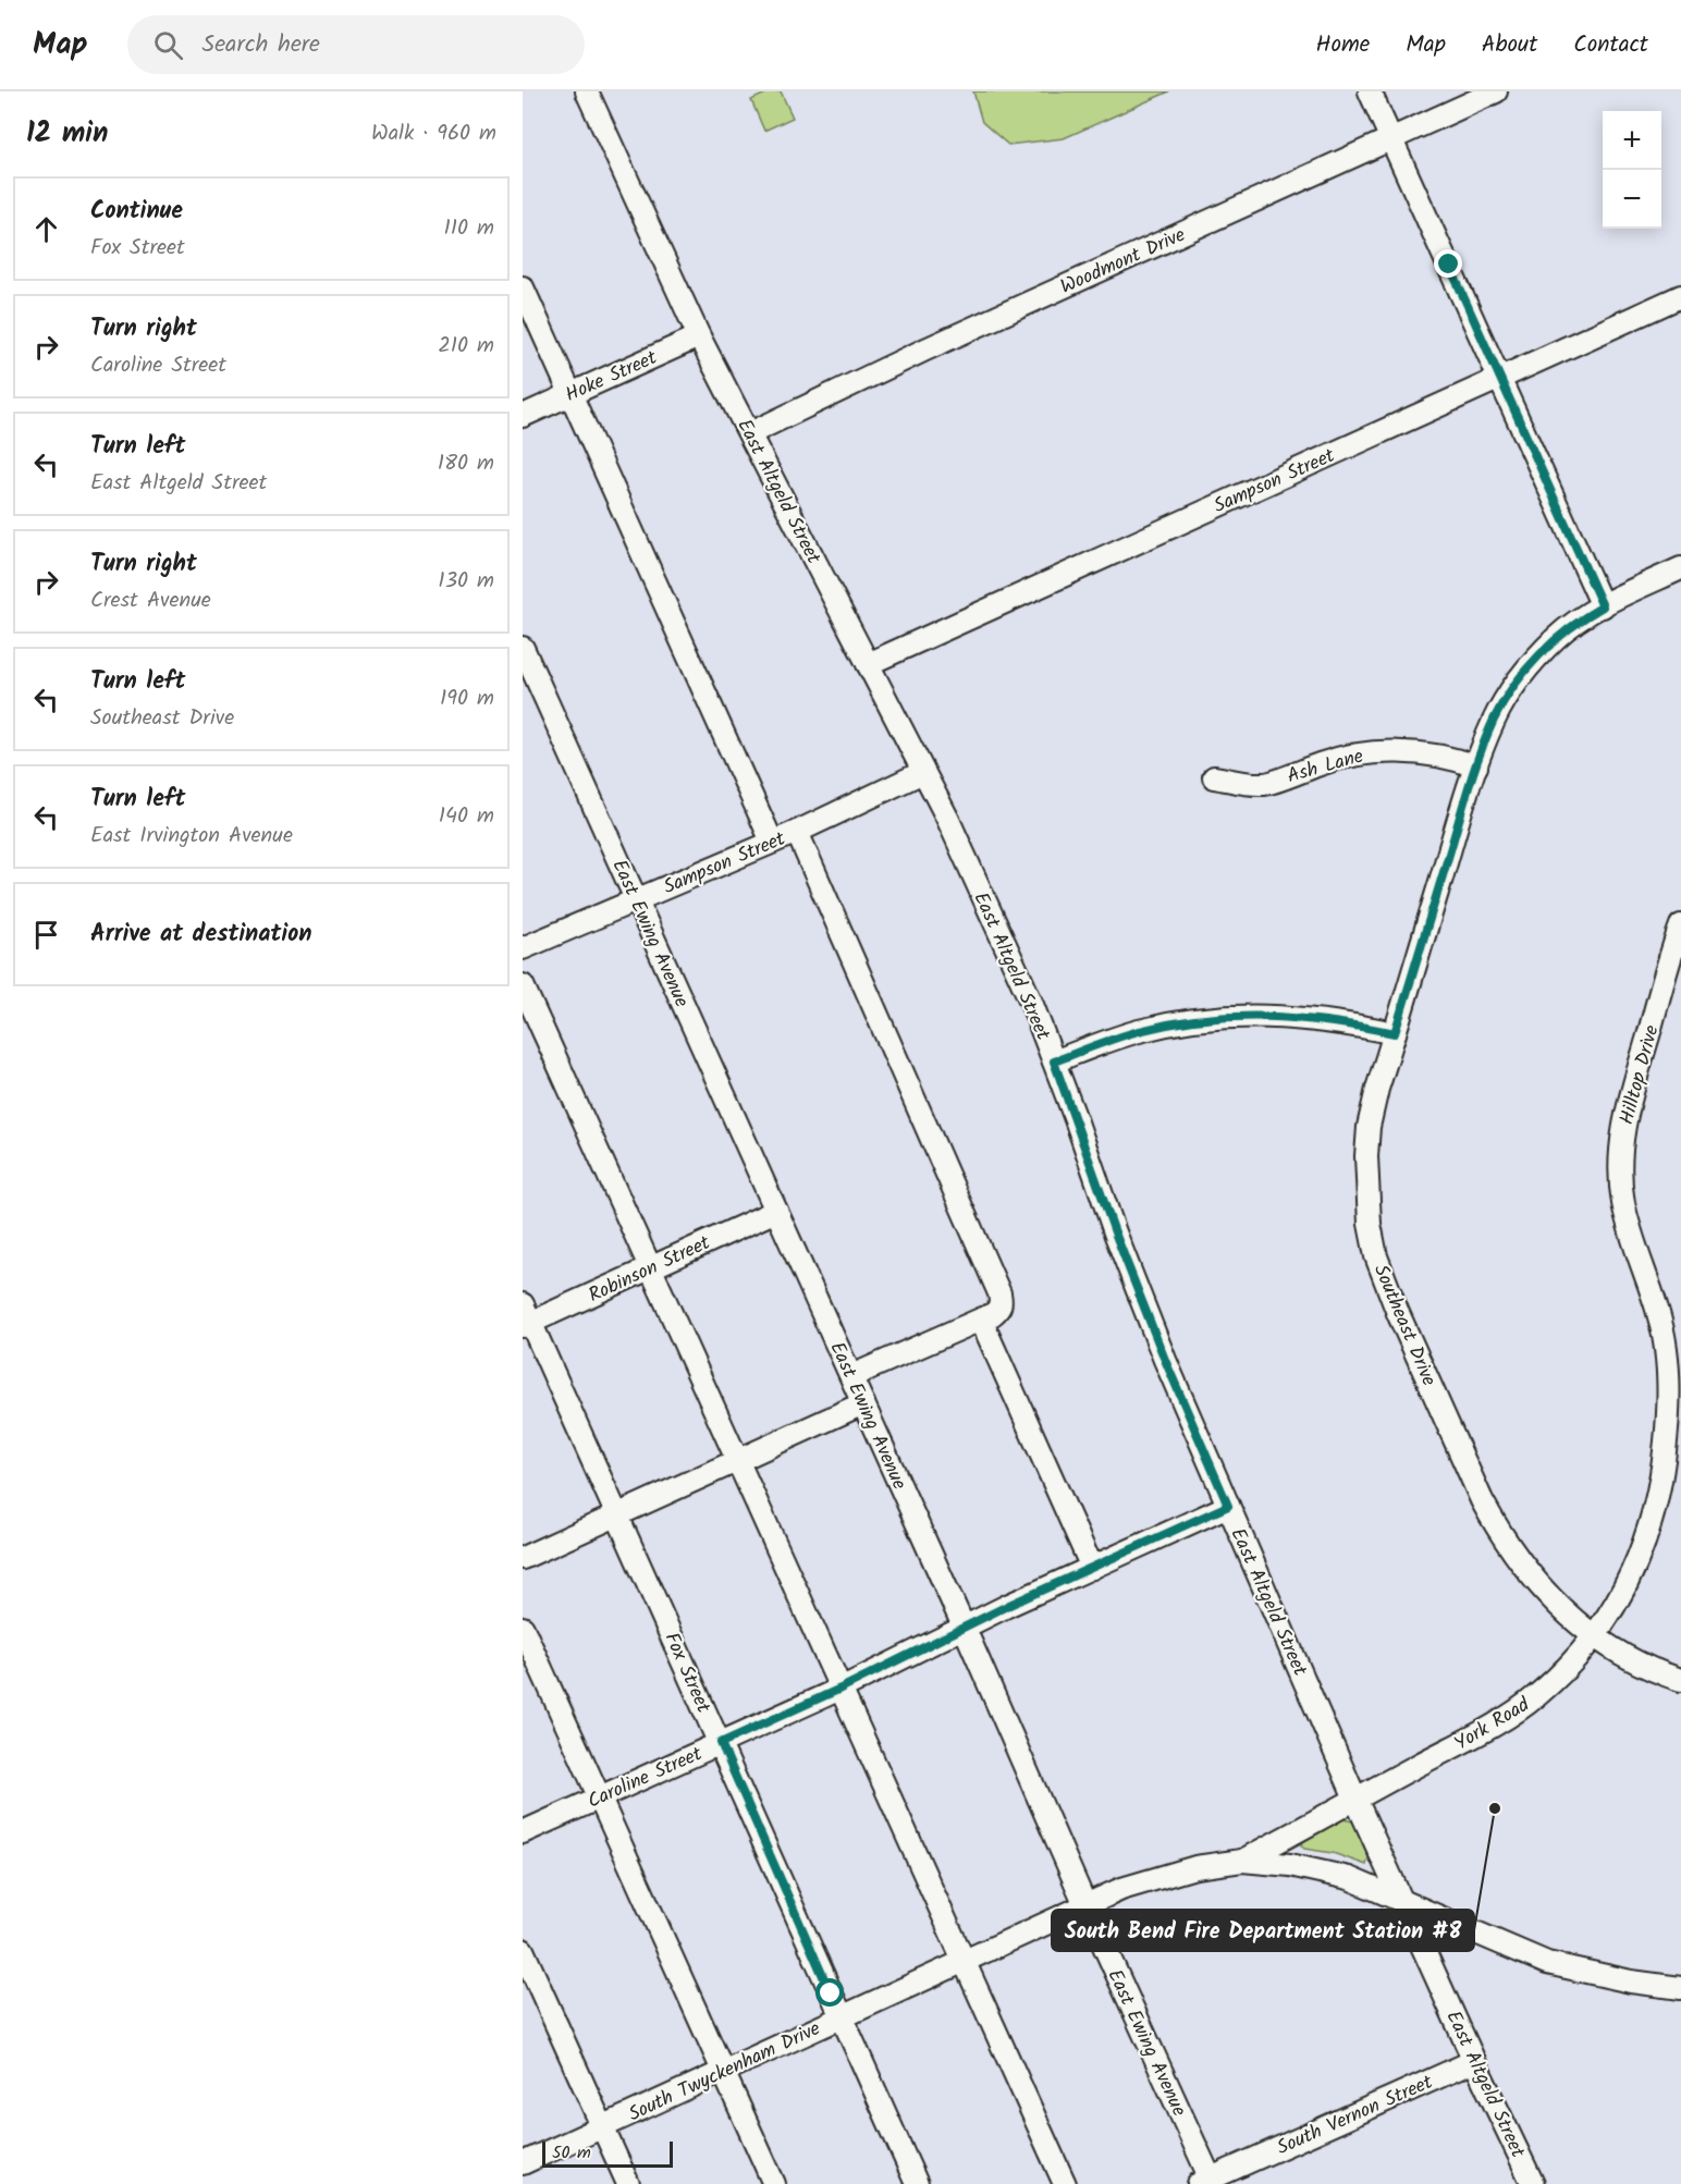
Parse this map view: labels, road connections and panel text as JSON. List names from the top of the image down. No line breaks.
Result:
{"streets":{"street":["Woodmont Drive","Hoke Street","Sampson Street","East Altgeld Street","Ash Lane","East Ewing Avenue","Hilltop Drive","Robinson Street","Southeast Drive","Fox Street","York Road","Caroline Street","South Twyckenham Drive","South Vernon Street"]},"crossings":[["Woodmont Drive","East Altgeld Street"],["Hoke Street","East Altgeld Street"],["Sampson Street","East Altgeld Street"],["Sampson Street","East Ewing Avenue"],["East Altgeld Street","York Road"],["East Altgeld Street","Caroline Street"],["East Altgeld Street","South Twyckenham Drive"],["East Altgeld Street","South Vernon Street"],["Ash Lane","Southeast Drive"],["East Ewing Avenue","Robinson Street"],["East Ewing Avenue","Caroline Street"],["East Ewing Avenue","South Twyckenham Drive"],["East Ewing Avenue","South Vernon Street"],["Hilltop Drive","Southeast Drive"],["Hilltop Drive","York Road"],["Robinson Street","Fox Street"],["Southeast Drive","York Road"],["Fox Street","Caroline Street"],["Fox Street","South Twyckenham Drive"],["York Road","South Twyckenham Drive"]],"places":["South Bend Fire Department Station #8"],"scale_bar":"50 m","page":{"header":"Map","search":"Search here","nav":["Home","Map","About","Contact"],"heading":["12 min","Walk · 960 m"],"map_buttons":["+","−"],"list":[["Continue","Fox Street","110 m"],["Turn right","Caroline Street","210 m"],["Turn left","East Altgeld Street","180 m"],["Turn right","Crest Avenue","130 m"],["Turn left","Southeast Drive","190 m"],["Turn left","East Irvington Avenue","140 m"],"Arrive at destination"],"scale":"50 m"}}
